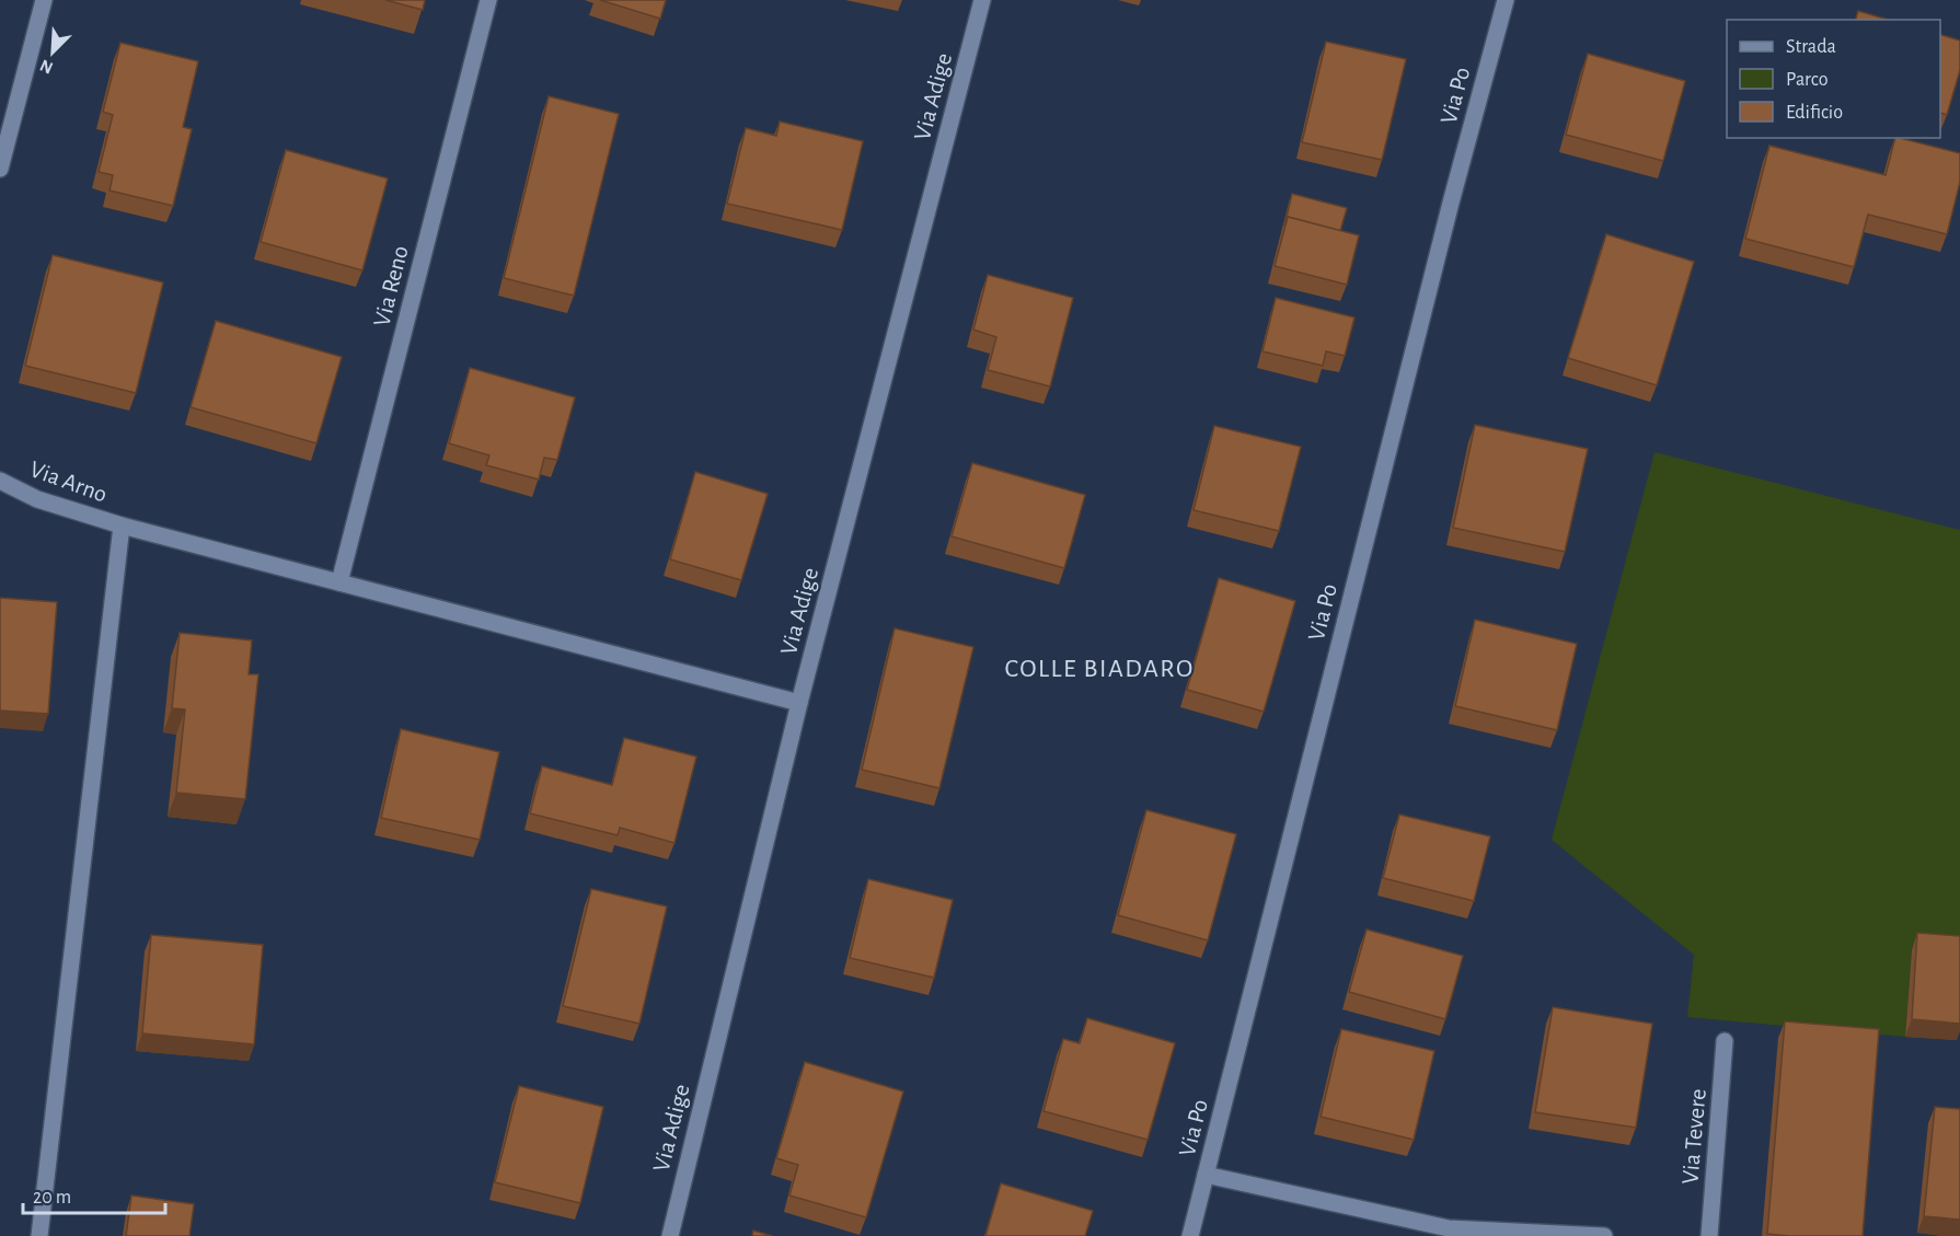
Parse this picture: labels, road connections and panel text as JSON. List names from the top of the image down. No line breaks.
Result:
{"streets":{"street":["Via Po","Via Adige","Via Reno","Via Arno","Via Tevere"]},"crossings":[["Via Adige","Via Arno"],["Via Reno","Via Arno"]],"districts":["COLLE BIADARO"],"legend":["Strada","Parco","Edificio"],"scale_bar":"20 m","north":"bottom left"}
